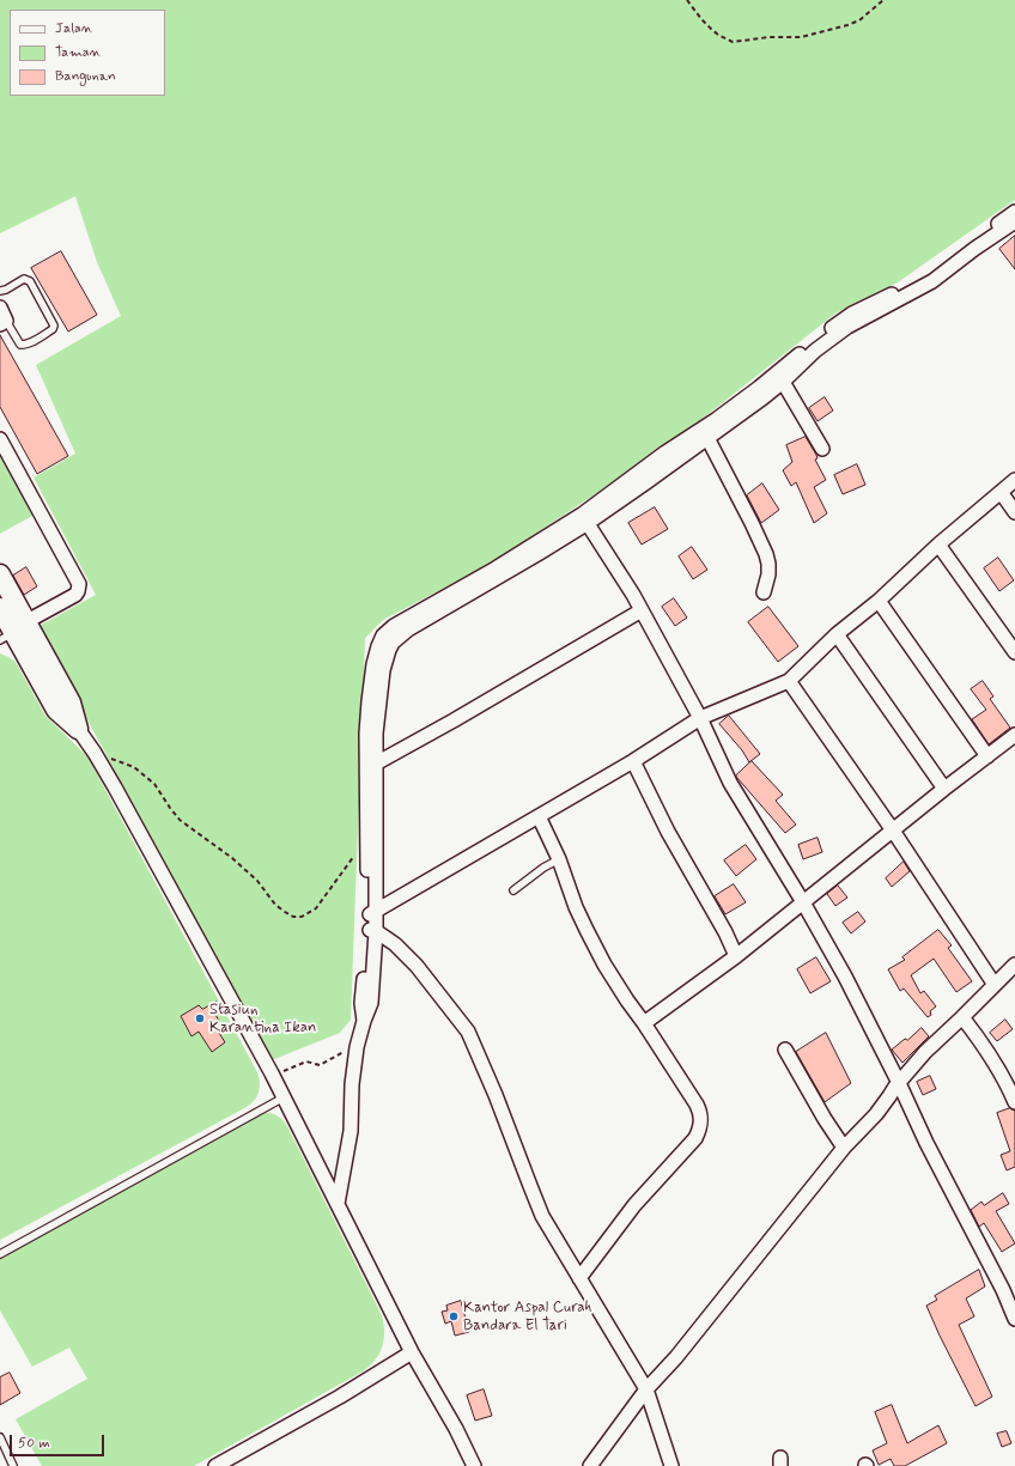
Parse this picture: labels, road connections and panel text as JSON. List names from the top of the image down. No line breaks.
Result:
{"places":["Stasiun Karantina Ikan","Kantor Aspal Curah Bandara El Tari"],"legend":["Jalan","Taman","Bangunan"],"scale_bar":"50 m"}
